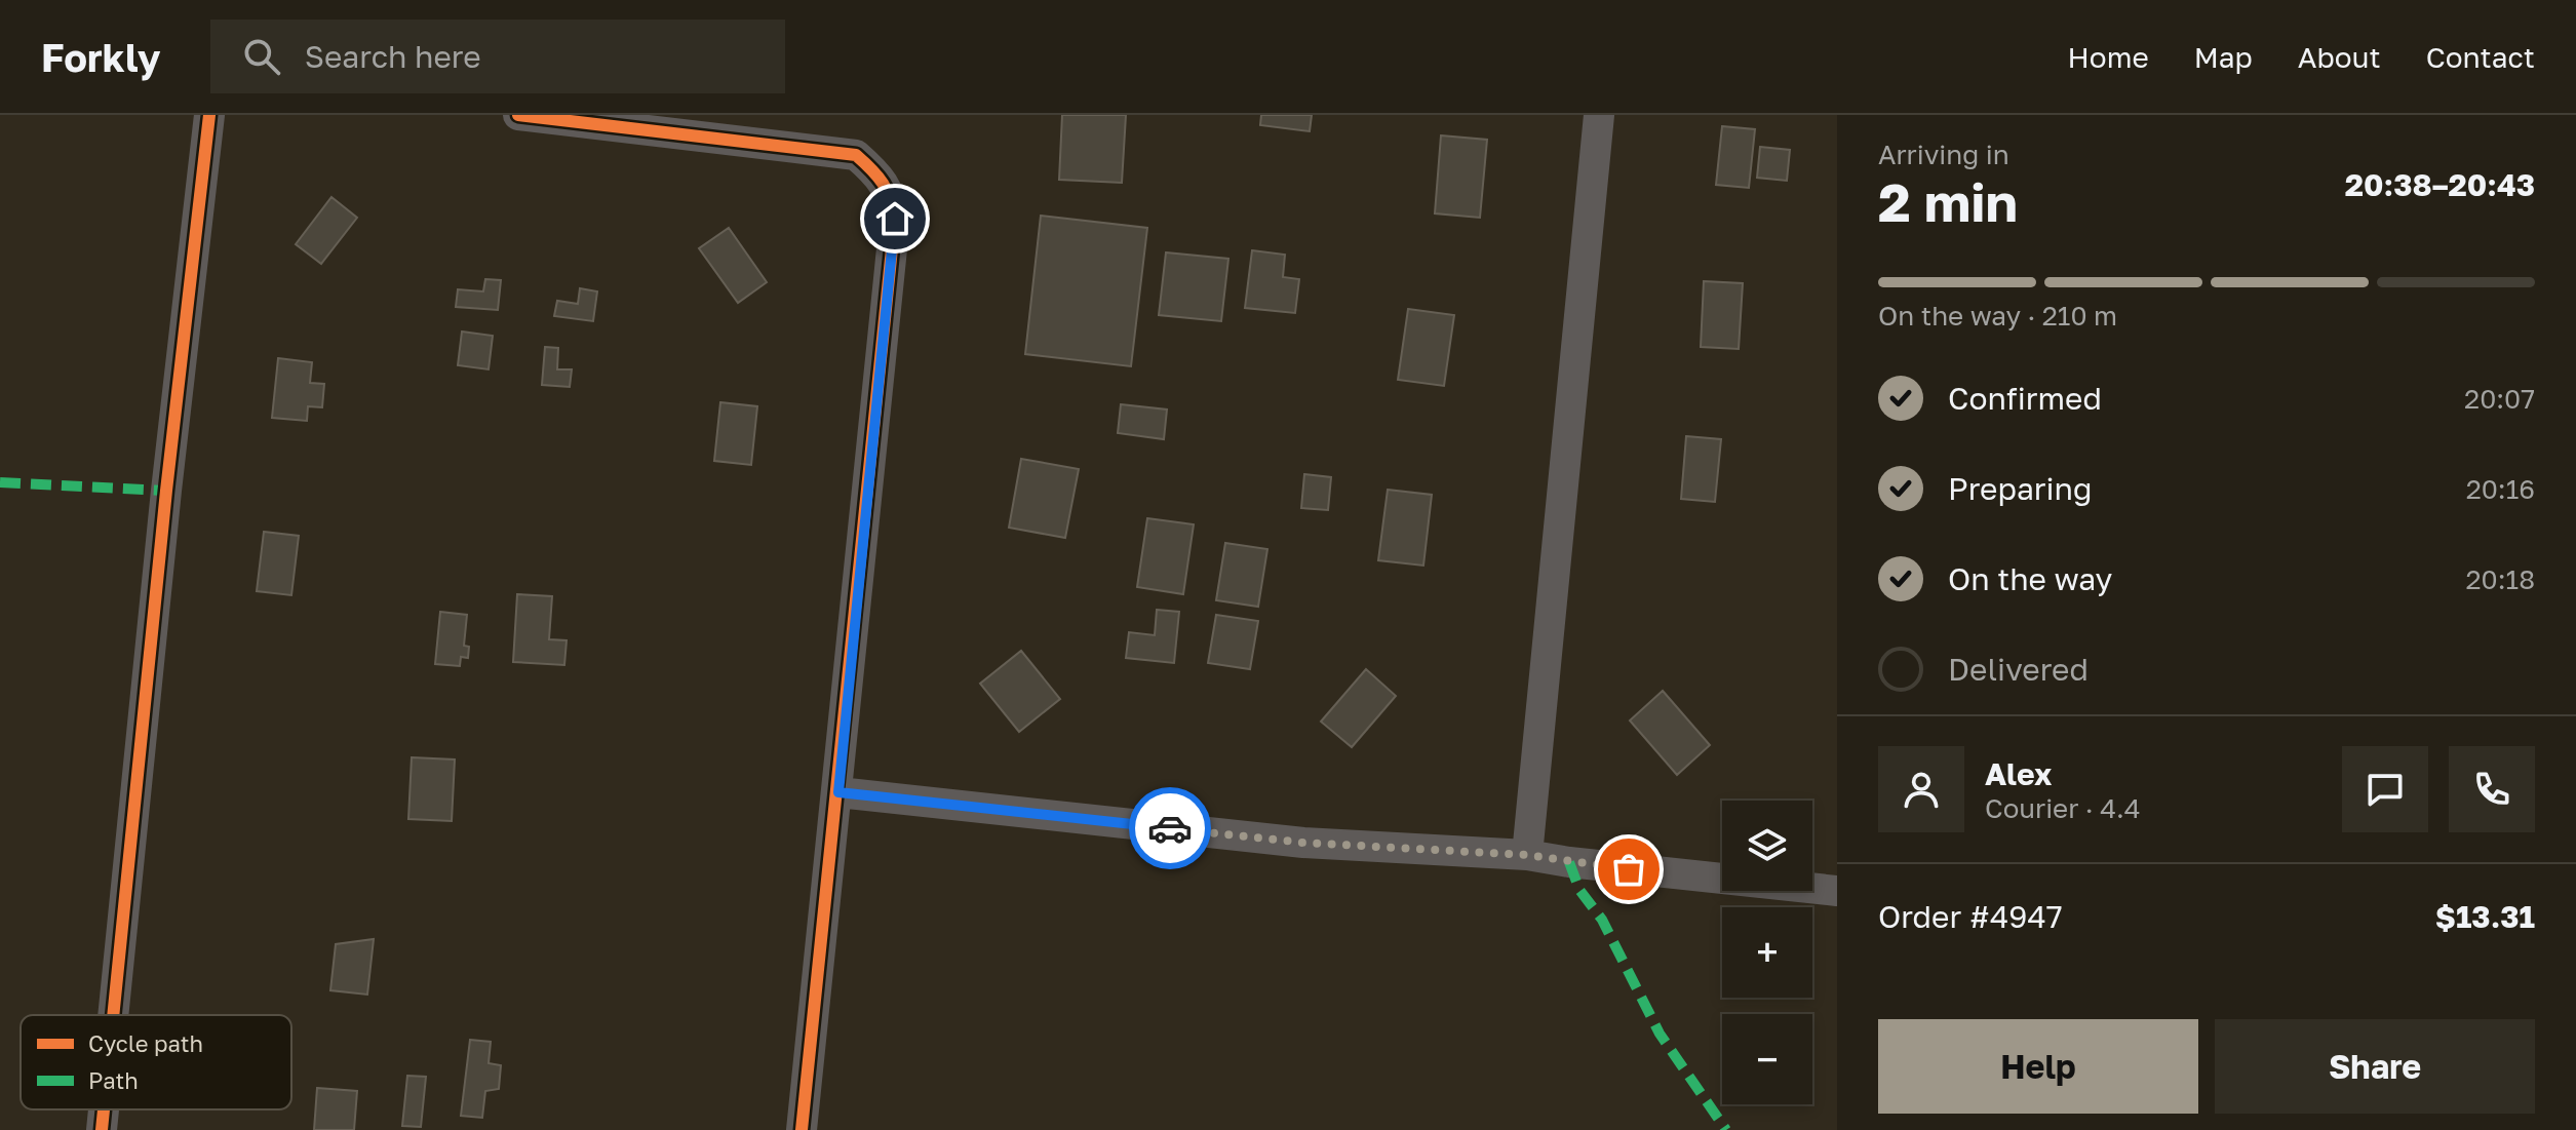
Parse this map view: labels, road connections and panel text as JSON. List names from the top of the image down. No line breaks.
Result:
{"legend":["Cycle path","Path"],"page":{"header":"Forkly","search":"Search here","nav":["Home","Map","About","Contact"],"heading":["2 min","Arriving in","20:38–20:43"],"panel":["Alex","Courier · 4.4","Order #4947","$13.31"],"bar":"On the way · 210 m","list":[["Confirmed","20:07"],["Preparing","20:16"],["On the way","20:18"],"Delivered"],"map_buttons":["+","−"],"buttons":["Help","Share"]}}
